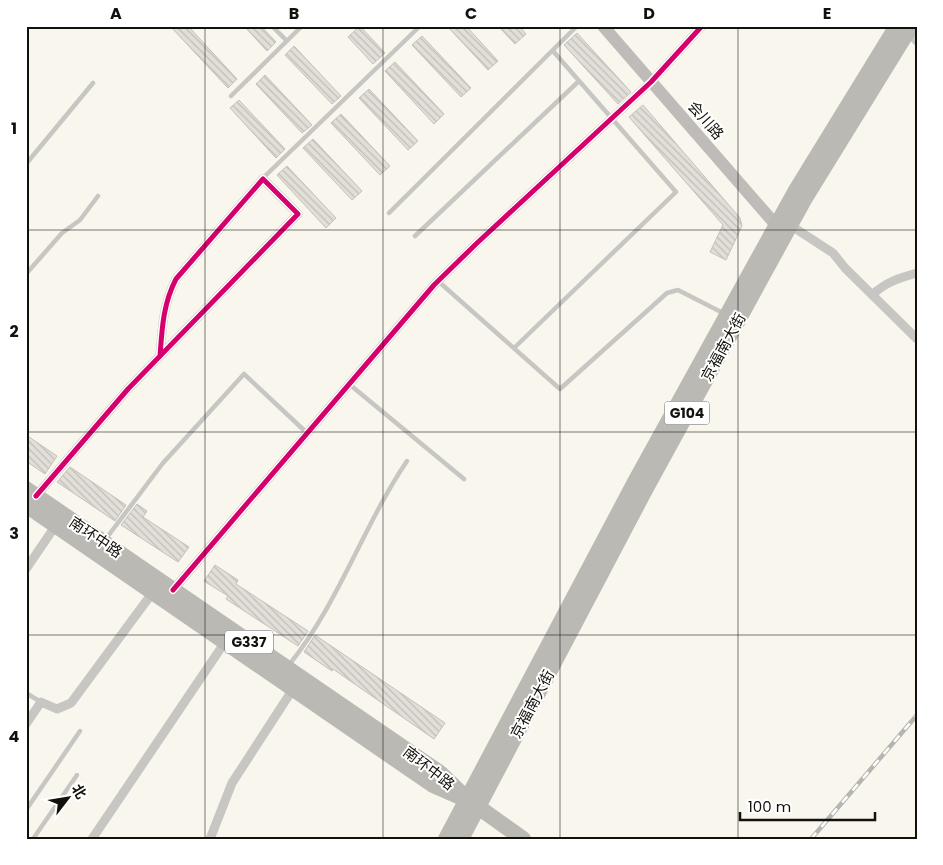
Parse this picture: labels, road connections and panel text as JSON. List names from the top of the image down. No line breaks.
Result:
{"streets":{"highway":["京福南大街","G104","南环中路","G337"],"street":["会川路"]},"crossings":[["会川路","京福南大街"],["京福南大街","G104"],["京福南大街","南环中路"],["京福南大街","G337"],["G104","南环中路"],["G104","G337"],["南环中路","G337"]],"scale_bar":"100 m","north":"top right","grid":{"columns":["A","B","C","D","E"],"rows":["1","2","3","4"]}}
